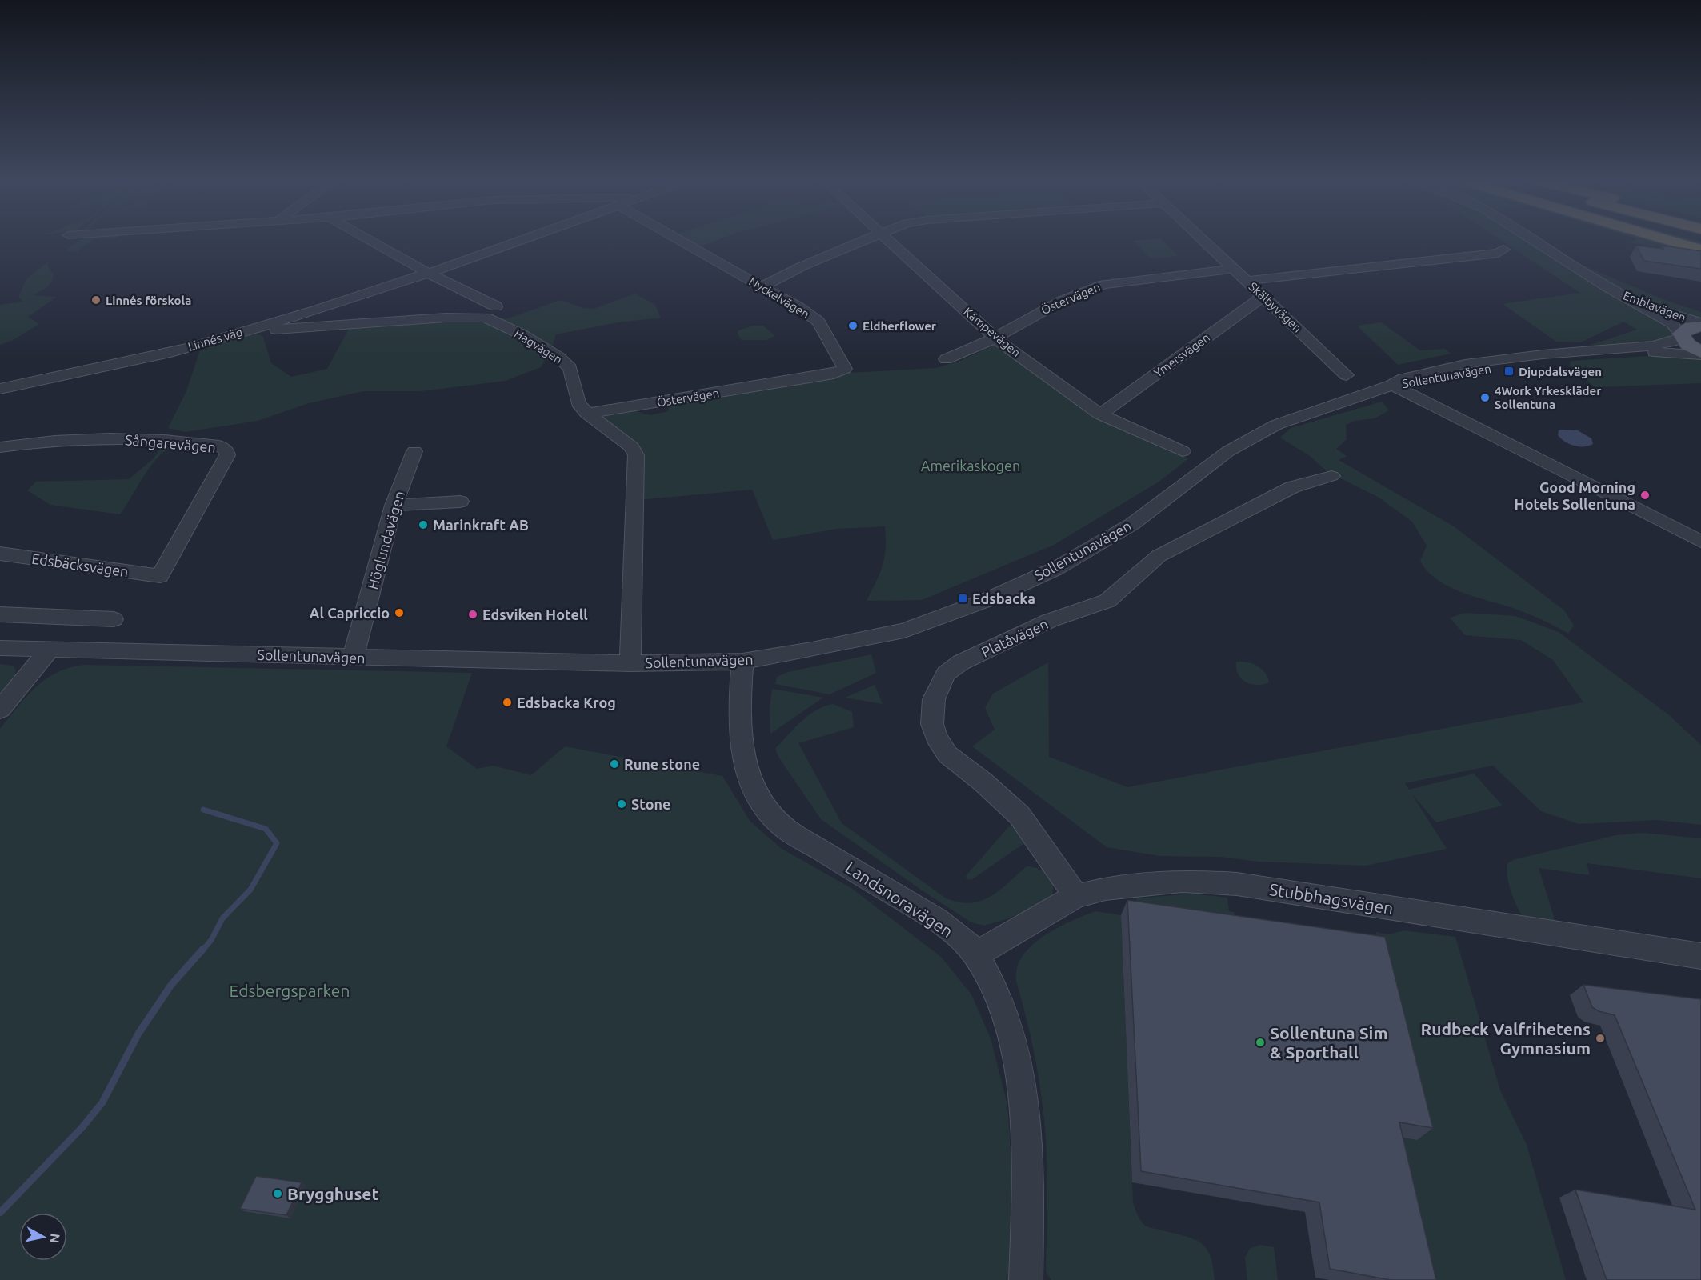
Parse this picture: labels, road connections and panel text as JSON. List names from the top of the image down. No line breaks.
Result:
{"streets":{"street":["Nyckelvägen","Östervägen","Emblavägen","Skälbyvägen","Kämpevägen","Linnés väg","Hagvägen","Ymersvägen","Sollentunavägen","Sångarevägen","Höglundavägen","Edsbäcksvägen","Platåvägen","Stubbhagsvägen","Landsnoravägen"]},"crossings":[["Nyckelvägen","Östervägen"],["Östervägen","Skälbyvägen"],["Östervägen","Kämpevägen"],["Östervägen","Hagvägen"],["Emblavägen","Sollentunavägen"],["Skälbyvägen","Ymersvägen"],["Kämpevägen","Ymersvägen"],["Linnés väg","Hagvägen"],["Hagvägen","Sollentunavägen"],["Sollentunavägen","Höglundavägen"],["Sollentunavägen","Landsnoravägen"],["Sångarevägen","Edsbäcksvägen"],["Platåvägen","Stubbhagsvägen"],["Stubbhagsvägen","Landsnoravägen"]],"parks":["Amerikaskogen","Edsbergsparken"],"places":{"other":["Linnés förskola","Eldherflower","4Work Yrkeskläder Sollentuna","Good Morning Hotels Sollentuna","Marinkraft AB","Al Capriccio","Edsviken Hotell","Edsbacka Krog","Rune stone","Stone","Rudbeck Valfrihetens Gymnasium","Sollentuna Sim & Sporthall","Brygghuset"],"transit":["Djupdalsvägen","Edsbacka"]},"north":"right"}
